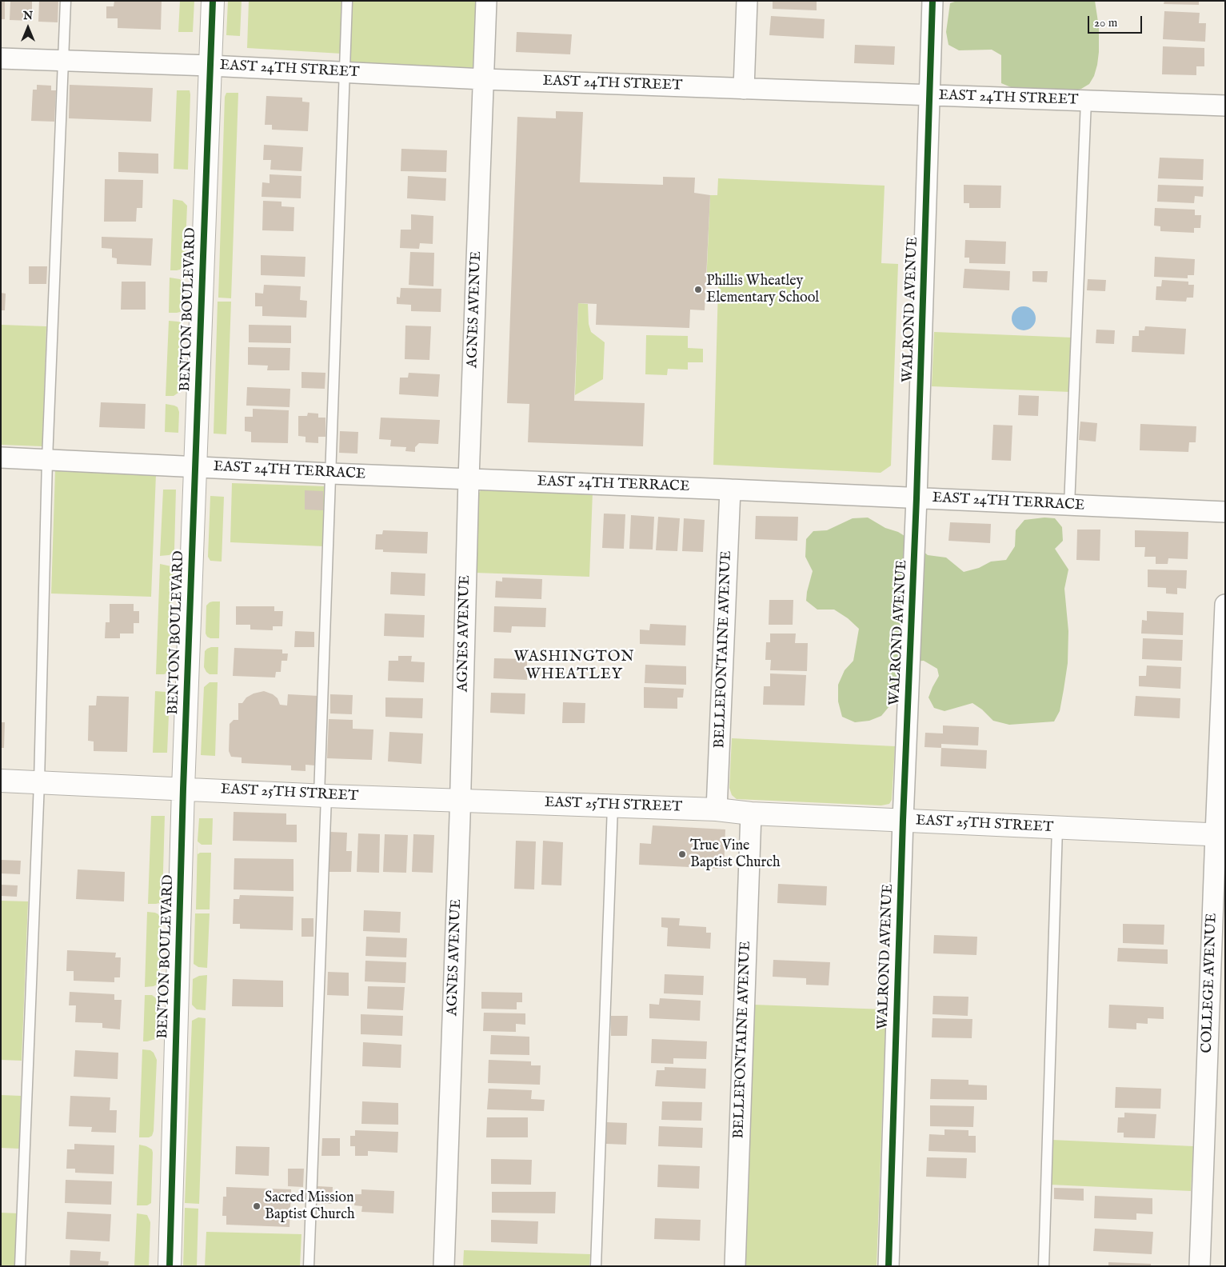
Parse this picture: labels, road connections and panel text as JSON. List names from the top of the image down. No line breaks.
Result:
{"streets":{"street":["EAST 24TH STREET","BENTON BOULEVARD","AGNES AVENUE","WALROND AVENUE","EAST 24TH TERRACE","BELLEFONTAINE AVENUE","EAST 25TH STREET","COLLEGE AVENUE"]},"crossings":[["EAST 24TH STREET","BENTON BOULEVARD"],["EAST 24TH STREET","AGNES AVENUE"],["EAST 24TH STREET","WALROND AVENUE"],["BENTON BOULEVARD","EAST 24TH TERRACE"],["BENTON BOULEVARD","EAST 25TH STREET"],["AGNES AVENUE","EAST 24TH TERRACE"],["AGNES AVENUE","EAST 25TH STREET"],["WALROND AVENUE","EAST 24TH TERRACE"],["WALROND AVENUE","EAST 25TH STREET"],["EAST 24TH TERRACE","BELLEFONTAINE AVENUE"],["BELLEFONTAINE AVENUE","EAST 25TH STREET"],["EAST 25TH STREET","COLLEGE AVENUE"]],"districts":["WASHINGTON WHEATLEY"],"places":["Phillis Wheatley Elementary School","True Vine Baptist Church","Sacred Mission Baptist Church"],"scale_bar":"20 m","north":"top"}
